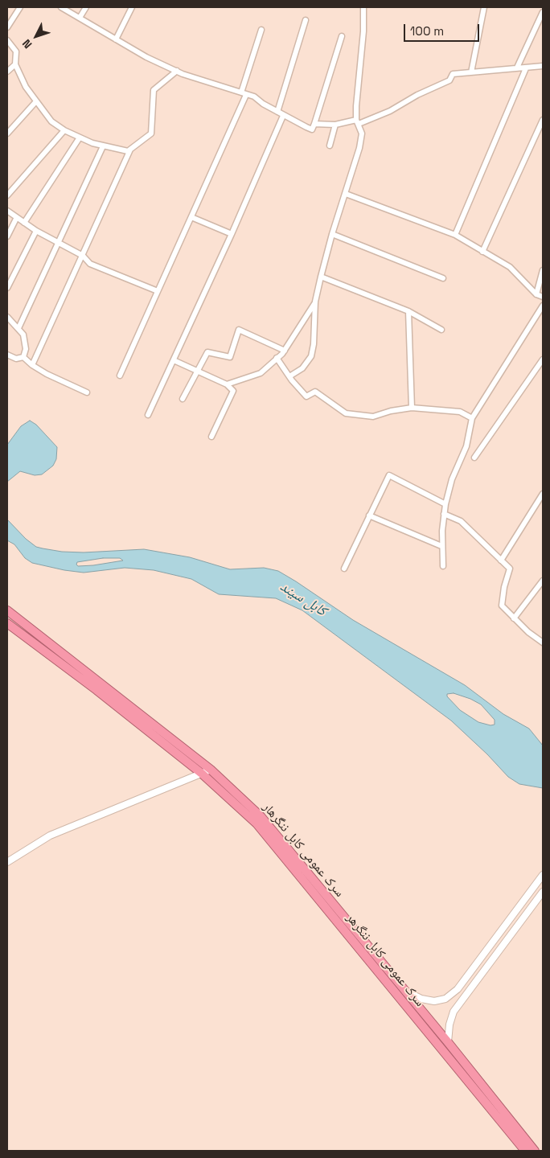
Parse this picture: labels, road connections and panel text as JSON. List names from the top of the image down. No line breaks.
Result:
{"streets":{"highway":["سرک عمومی کابل ننگرهار","سرک عمومی کابل ننگرهر"]},"water":["کابل سيند"],"scale_bar":"100 m","north":"bottom left"}
